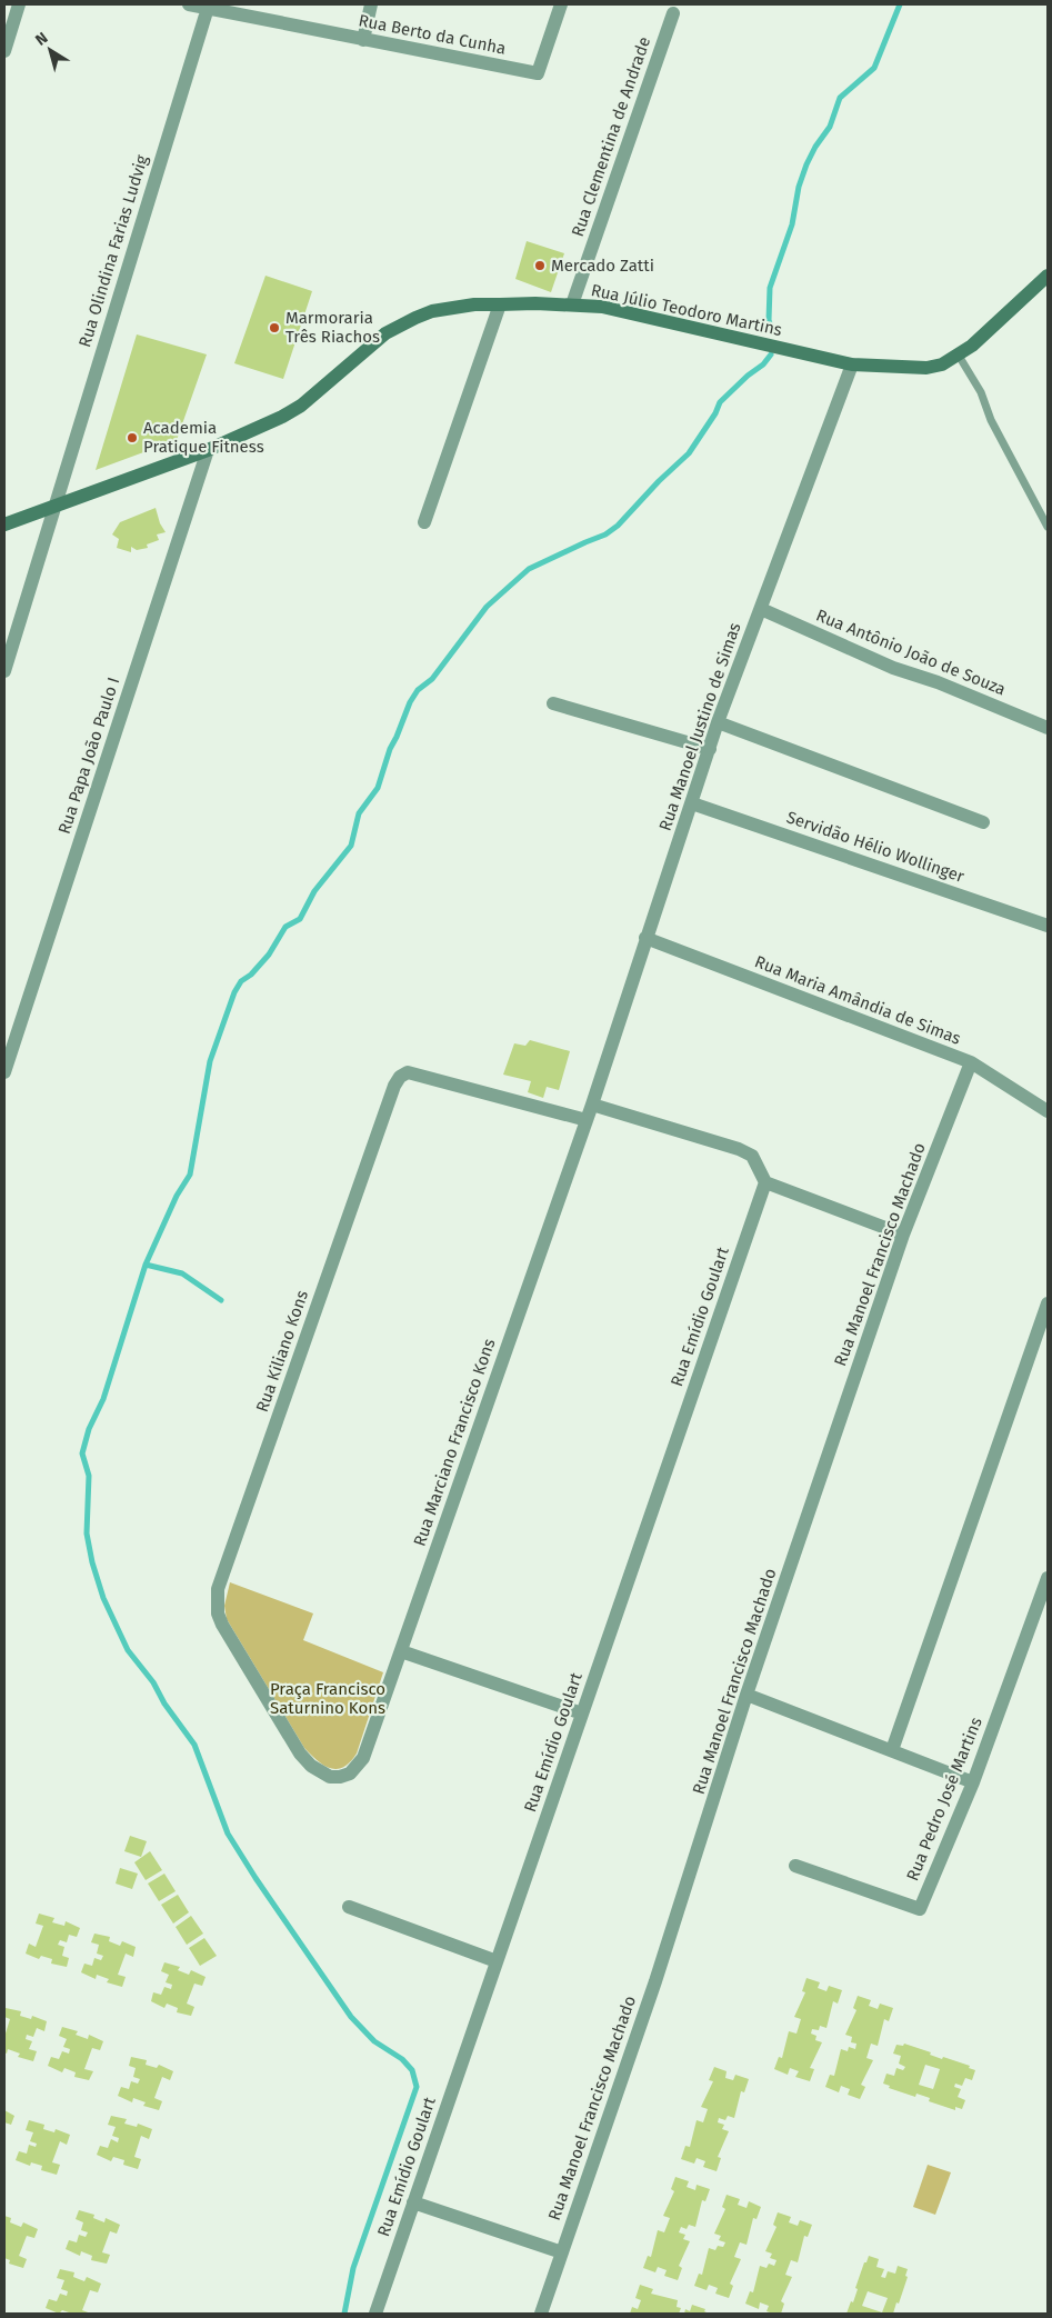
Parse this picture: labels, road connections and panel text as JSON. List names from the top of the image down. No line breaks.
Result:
{"streets":{"main road":["Rua Júlio Teodoro Martins"],"street":["Rua Berto da Cunha","Rua Clementina de Andrade","Rua Olindina Farias Ludvig","Rua Antônio João de Souza","Rua Manoel Justino de Simas","Rua Papa João Paulo I","Servidão Hélio Wollinger","Rua Maria Amândia de Simas","Rua Manoel Francisco Machado","Rua Emídio Goulart","Rua Kiliano Kons","Rua Marciano Francisco Kons","Rua Pedro José Martins"]},"crossings":[["Rua Berto da Cunha","Rua Olindina Farias Ludvig"],["Rua Clementina de Andrade","Rua Júlio Teodoro Martins"],["Rua Olindina Farias Ludvig","Rua Júlio Teodoro Martins"],["Rua Júlio Teodoro Martins","Rua Manoel Justino de Simas"],["Rua Júlio Teodoro Martins","Rua Papa João Paulo I"],["Rua Antônio João de Souza","Rua Manoel Justino de Simas"],["Rua Manoel Justino de Simas","Servidão Hélio Wollinger"],["Rua Manoel Justino de Simas","Rua Maria Amândia de Simas"],["Rua Manoel Justino de Simas","Rua Marciano Francisco Kons"],["Rua Maria Amândia de Simas","Rua Manoel Francisco Machado"],["Rua Kiliano Kons","Rua Marciano Francisco Kons"]],"parks":["Praça Francisco Saturnino Kons"],"places":["Mercado Zatti","Marmoraria Três Riachos","Academia Pratique Fitness"],"north":"top left"}
